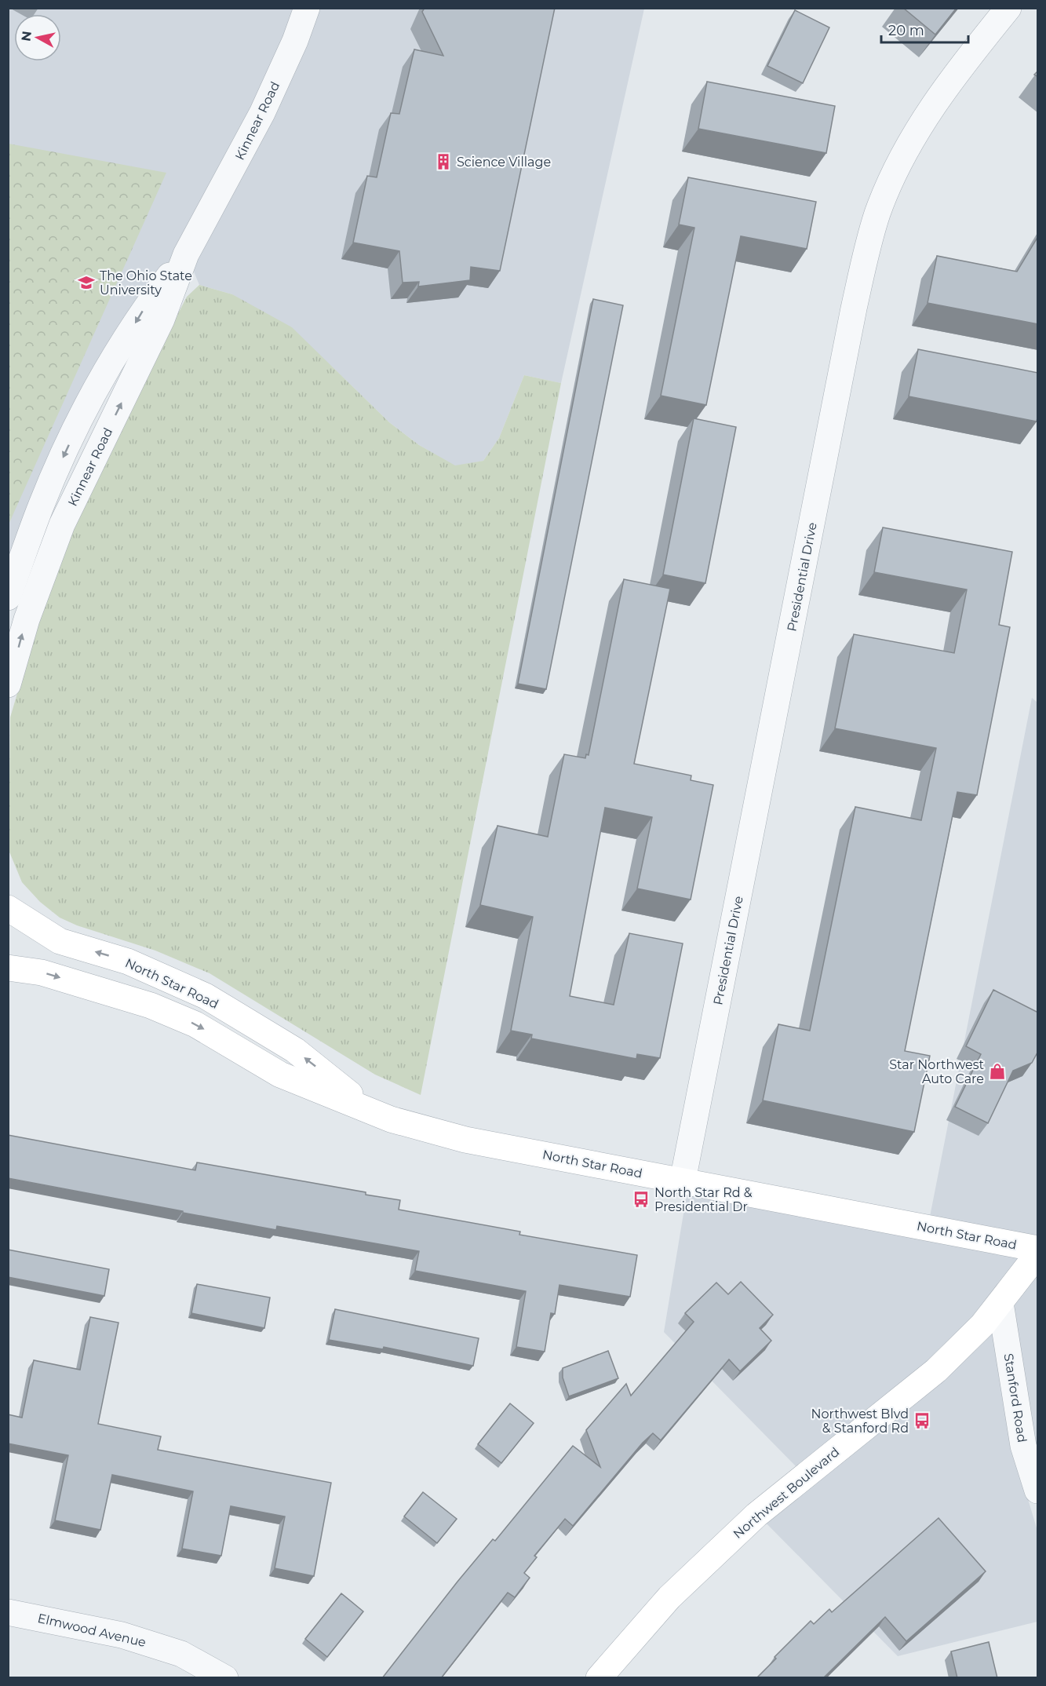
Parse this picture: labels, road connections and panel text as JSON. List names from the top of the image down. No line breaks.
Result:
{"streets":{"street":["Kinnear Road","Presidential Drive","North Star Road","Stanford Road","Northwest Boulevard","Elmwood Avenue"]},"crossings":[["Presidential Drive","North Star Road"],["Stanford Road","Northwest Boulevard"]],"places":{"building":["Science Village"],"school or university":["The Ohio State University"],"shop":["Star Northwest Auto Care"],"bus stop":["North Star Rd & Presidential Dr","Northwest Blvd & Stanford Rd"]},"scale_bar":"20 m","north":"left"}
